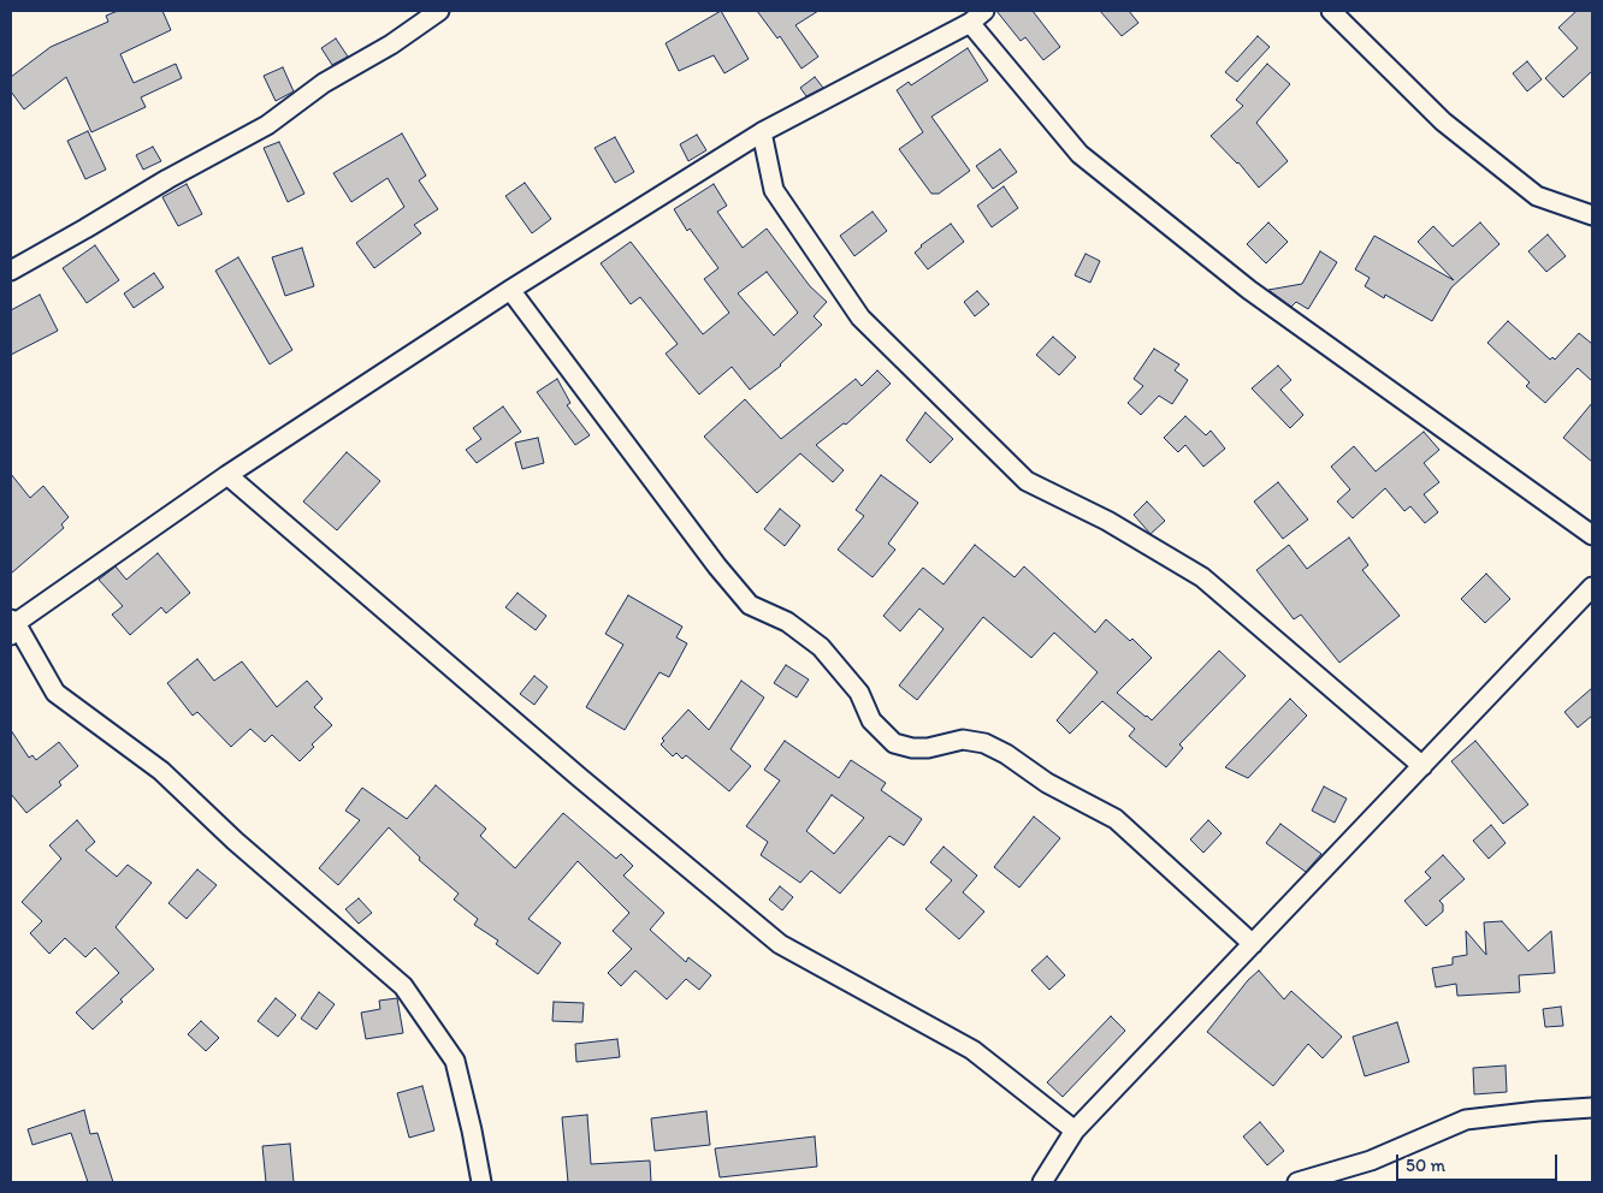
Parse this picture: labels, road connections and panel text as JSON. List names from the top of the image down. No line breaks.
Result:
{"scale_bar":"50 m"}
